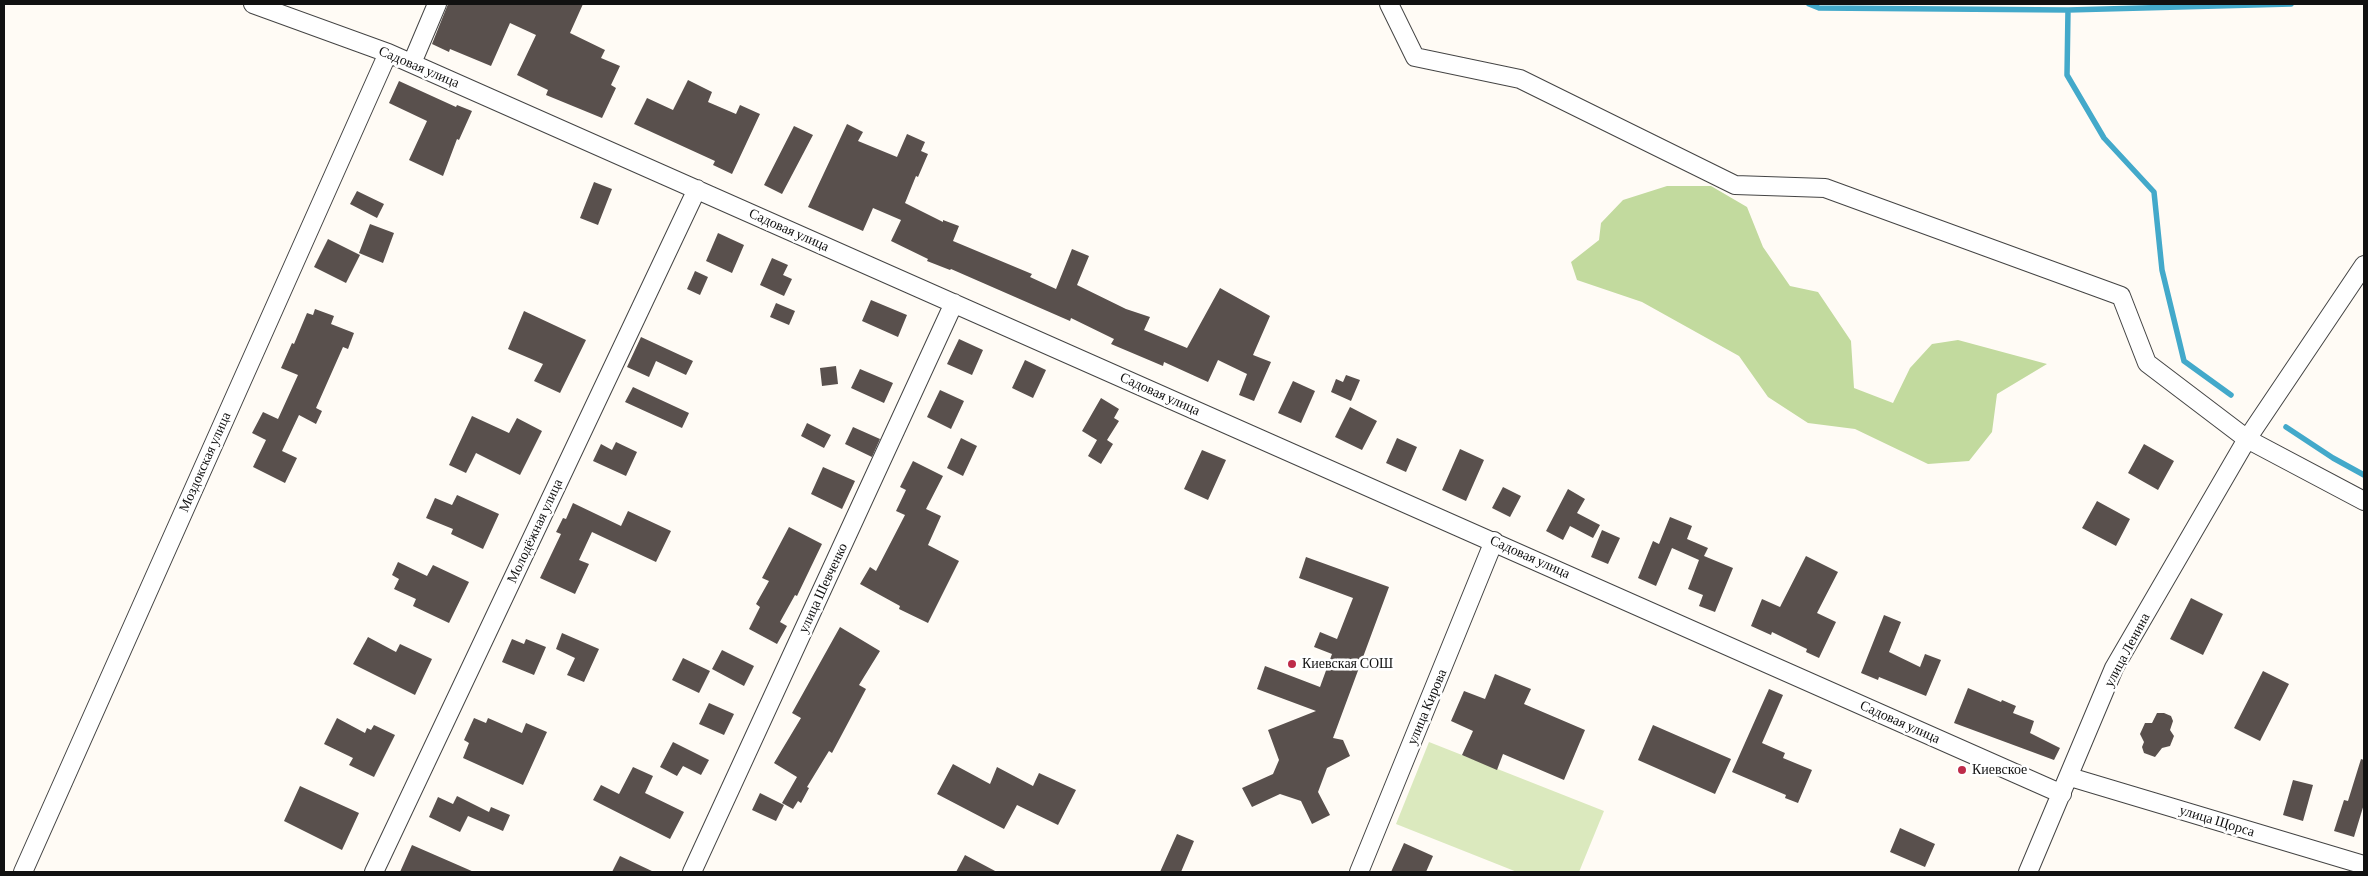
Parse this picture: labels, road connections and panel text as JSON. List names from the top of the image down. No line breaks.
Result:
{"streets":{"street":["Садовая улица","Моздокская улица","Молодёжная улица","улица Шевченко","улица Ленина","улица Кирова","улица Щорса"]},"crossings":[["Садовая улица","Моздокская улица"],["Садовая улица","Молодёжная улица"],["Садовая улица","улица Шевченко"],["Садовая улица","улица Ленина"],["Садовая улица","улица Кирова"],["улица Ленина","улица Щорса"]],"places":["Киевская СОШ","Киевское"]}
